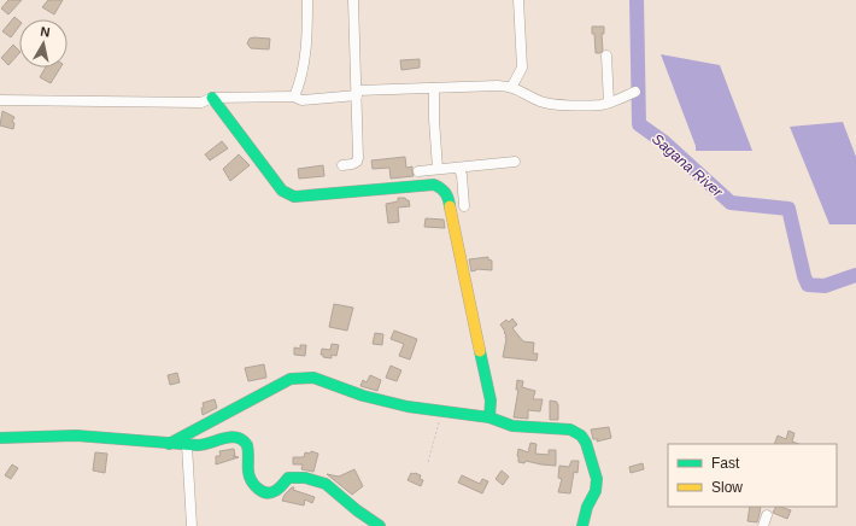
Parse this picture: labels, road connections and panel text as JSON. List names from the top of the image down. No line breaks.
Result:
{"water":["Sagana River"],"legend":["Fast","Slow"],"north":"top"}
